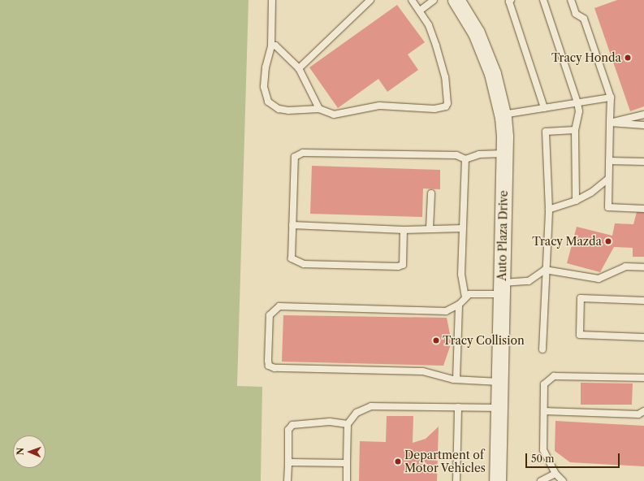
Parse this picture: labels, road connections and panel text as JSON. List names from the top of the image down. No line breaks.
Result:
{"streets":{"street":["Auto Plaza Drive"]},"places":["Tracy Honda","Tracy Mazda","Tracy Collision","Department of Motor Vehicles"],"scale_bar":"50 m","north":"left"}
